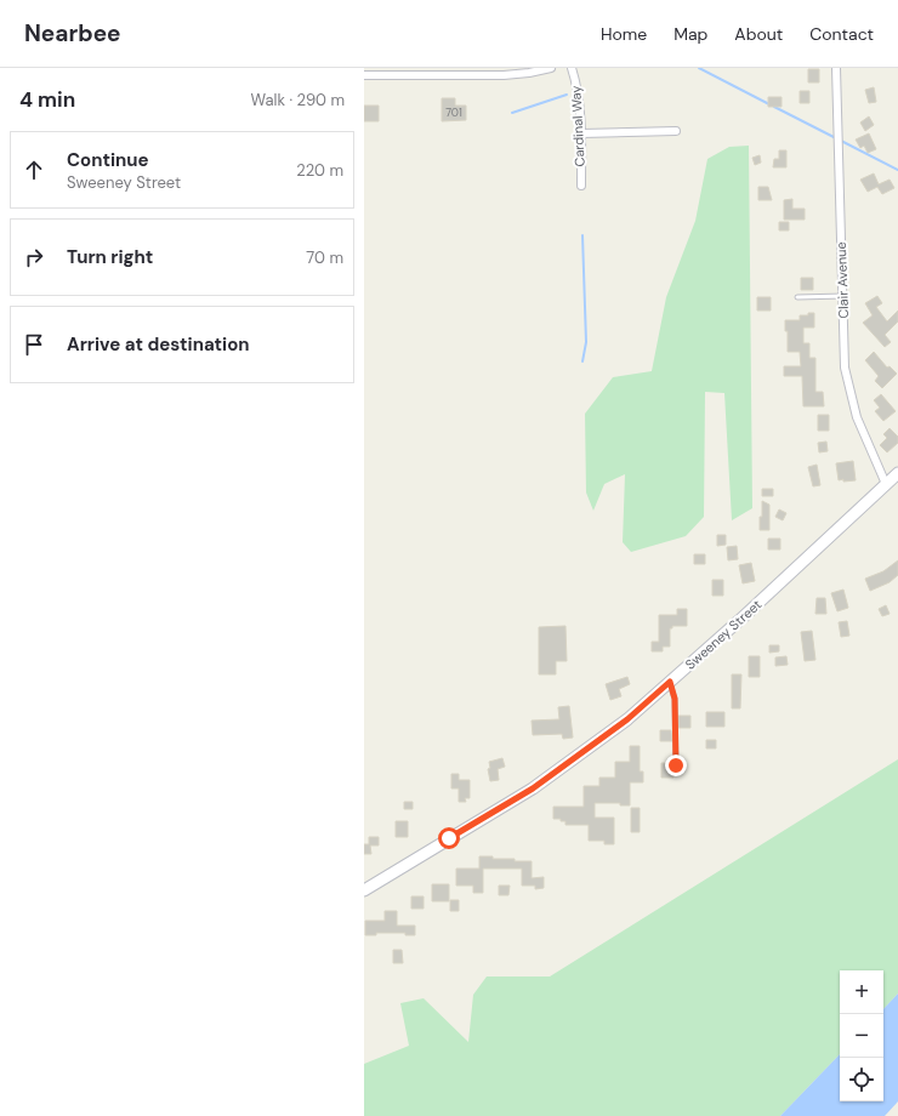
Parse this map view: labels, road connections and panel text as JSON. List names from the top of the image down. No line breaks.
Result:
{"streets":{"street":["Cardinal Way","Clair Avenue","Sweeney Street"]},"crossings":[["Clair Avenue","Sweeney Street"]],"house_numbers":["701"],"page":{"header":"Nearbee","nav":["Home","Map","About","Contact"],"heading":["4 min","Walk · 290 m"],"list":[["Continue","Sweeney Street","220 m"],["Turn right","70 m"],"Arrive at destination"],"map_buttons":["+","−"]}}
